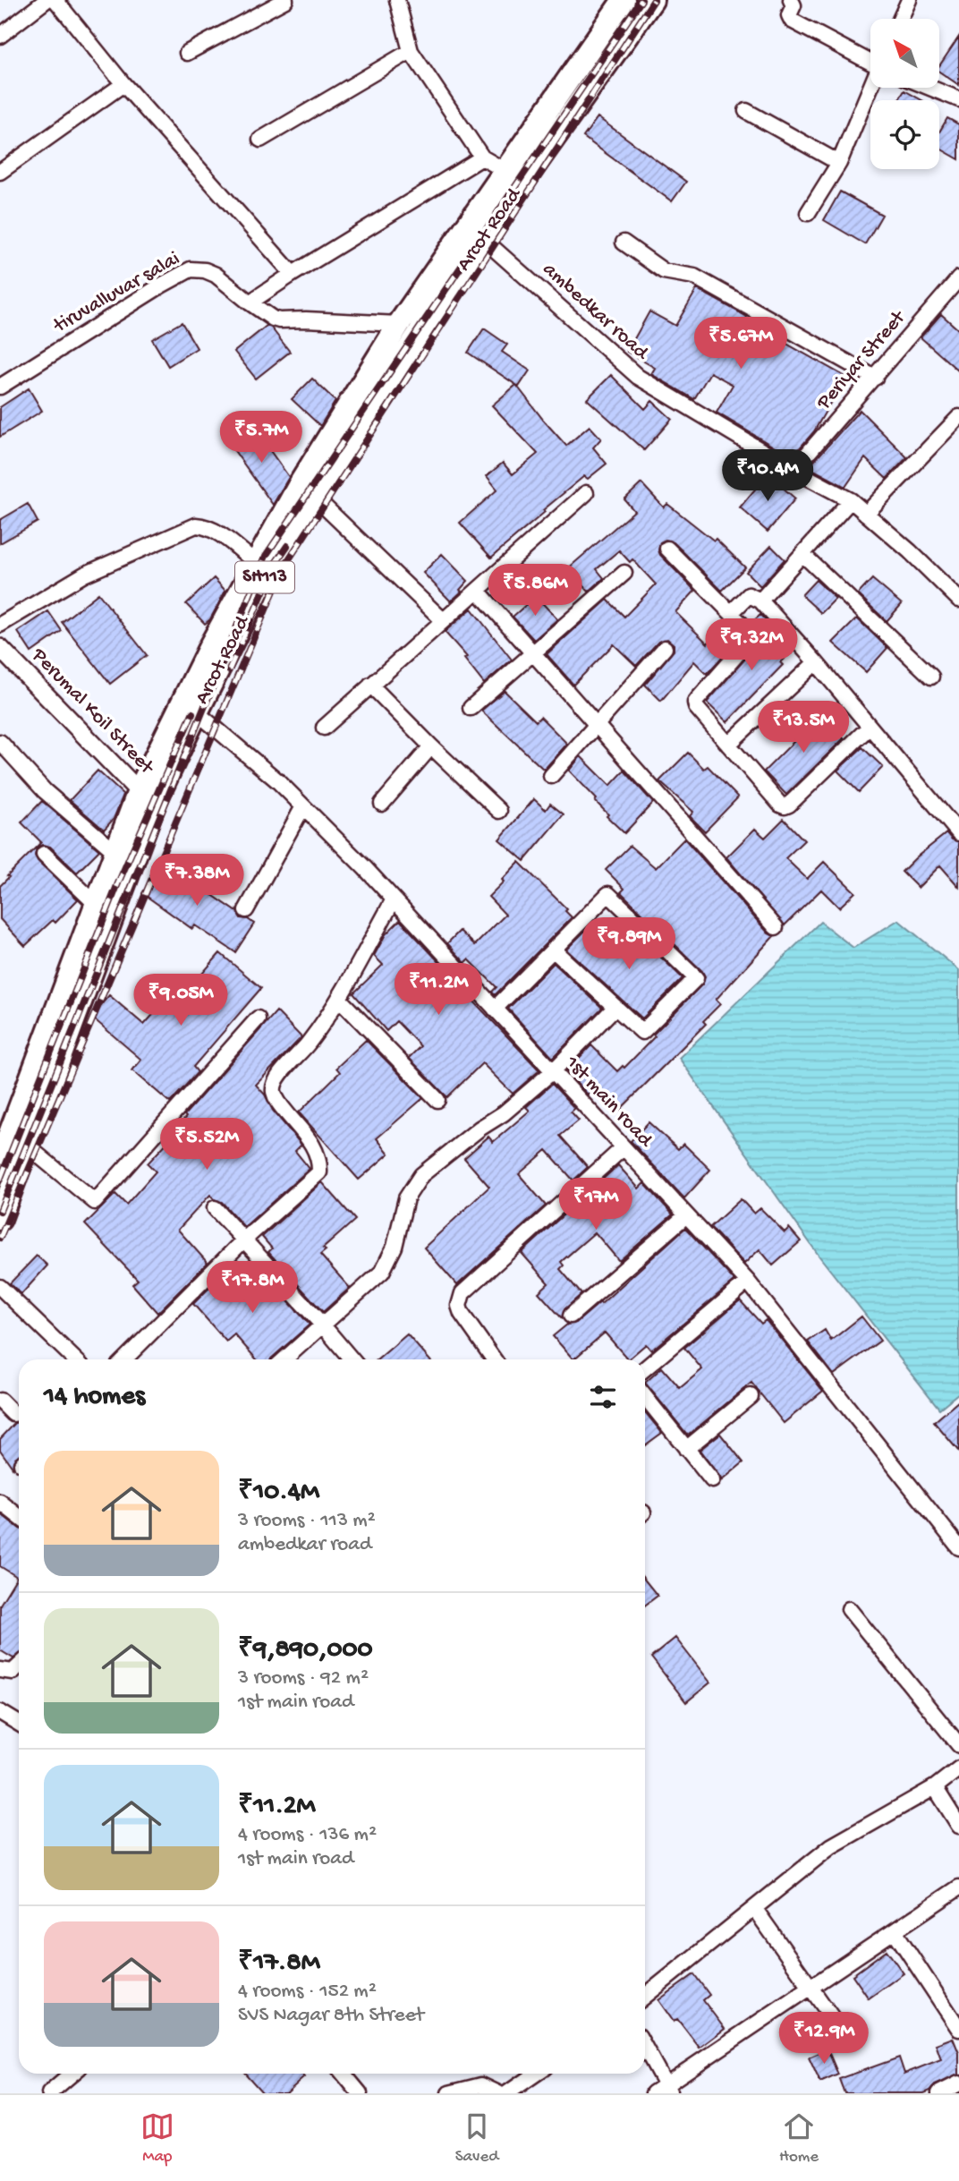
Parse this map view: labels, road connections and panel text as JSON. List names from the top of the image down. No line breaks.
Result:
{"streets":{"main road":["Arcot Road","SH113"],"street":["tiruvalluvar salai","ambedkar road","Periyar Street","Perumal Koil Street","1st main road"]},"crossings":[["Arcot Road","tiruvalluvar salai"],["Arcot Road","ambedkar road"],["Arcot Road","Perumal Koil Street"],["Arcot Road","1st main road"],["ambedkar road","Periyar Street"]],"north":"top left","page":{"price":["₹5.67M","₹5.7M","₹10.4M","₹5.86M","₹9.32M","₹13.5M","₹7.38M","₹9.89M","₹11.2M","₹9.05M","₹5.52M","₹17M","₹17.8M","₹12.9M"],"heading":"14 homes","list":[{"name":"₹10.4M","note":"3 rooms · 113 m² · ambedkar road"},{"name":"₹9,890,000","note":"3 rooms · 92 m² · 1st main road"},{"name":"₹11.2M","note":"4 rooms · 136 m² · 1st main road"},{"name":"₹17.8M","note":"4 rooms · 152 m² · SVS Nagar 8th Street"}],"tabs":["Map","Saved","Home"]}}
